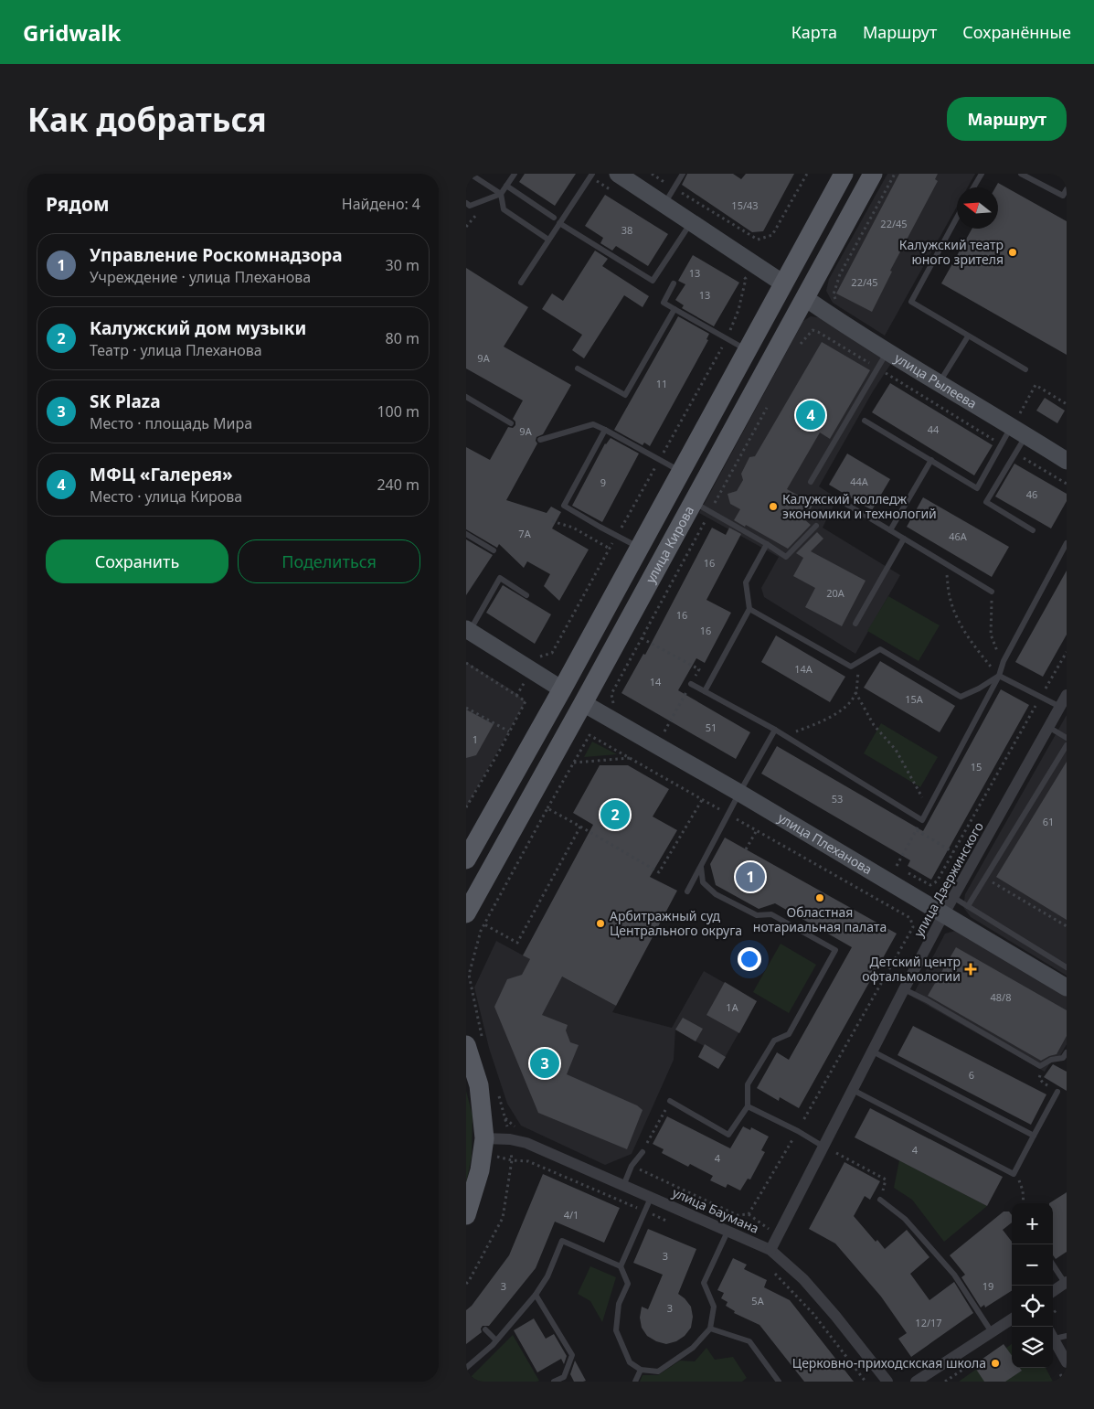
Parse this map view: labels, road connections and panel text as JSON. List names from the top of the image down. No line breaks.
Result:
{"streets":{"main road":["улица Кирова"],"street":["улица Рылеева","улица Плеханова","улица Дзержинского","улица Баумана"]},"crossings":[["улица Рылеева","улица Кирова"],["улица Кирова","улица Плеханова"],["улица Плеханова","улица Дзержинского"],["улица Дзержинского","улица Баумана"]],"places":{"other":["Калужский театр юного зрителя","Калужский колледж экономики и технологий","Областная нотариальная палата","Арбитражный суд Центрального округа","Церковно-приходскская школа"],"health":["Детский центр офтальмологии"]},"house_numbers":["15/43","22/45","38","13","22/45","13","9А","11","44","9А","44А","9","46","7А","46А","16","20А","16","16","14А","14","15А","51","1","15","53","61","48/8","1А","6","4","4","4/1","3","3","19","5А","3","12/17"],"north":"left","page":{"header":"Gridwalk","nav":["Карта","Маршрут","Сохранённые"],"buttons":["Маршрут",["Сохранить","Поделиться"]],"title":"Как добраться","heading":["Рядом","Найдено: 4"],"list":[{"mark":"1","name":"Управление Роскомнадзора","note":"Учреждение · улица Плеханова","value":"30 m"},{"mark":"2","name":"Калужский дом музыки","note":"Театр · улица Плеханова","value":"80 m"},{"mark":"3","name":"SK Plaza","note":"Место · площадь Мира","value":"100 m"},{"mark":"4","name":"МФЦ «Галерея»","note":"Место · улица Кирова","value":"240 m"}],"pins":["4","2","1","3"],"map_buttons":["+","−"]}}
